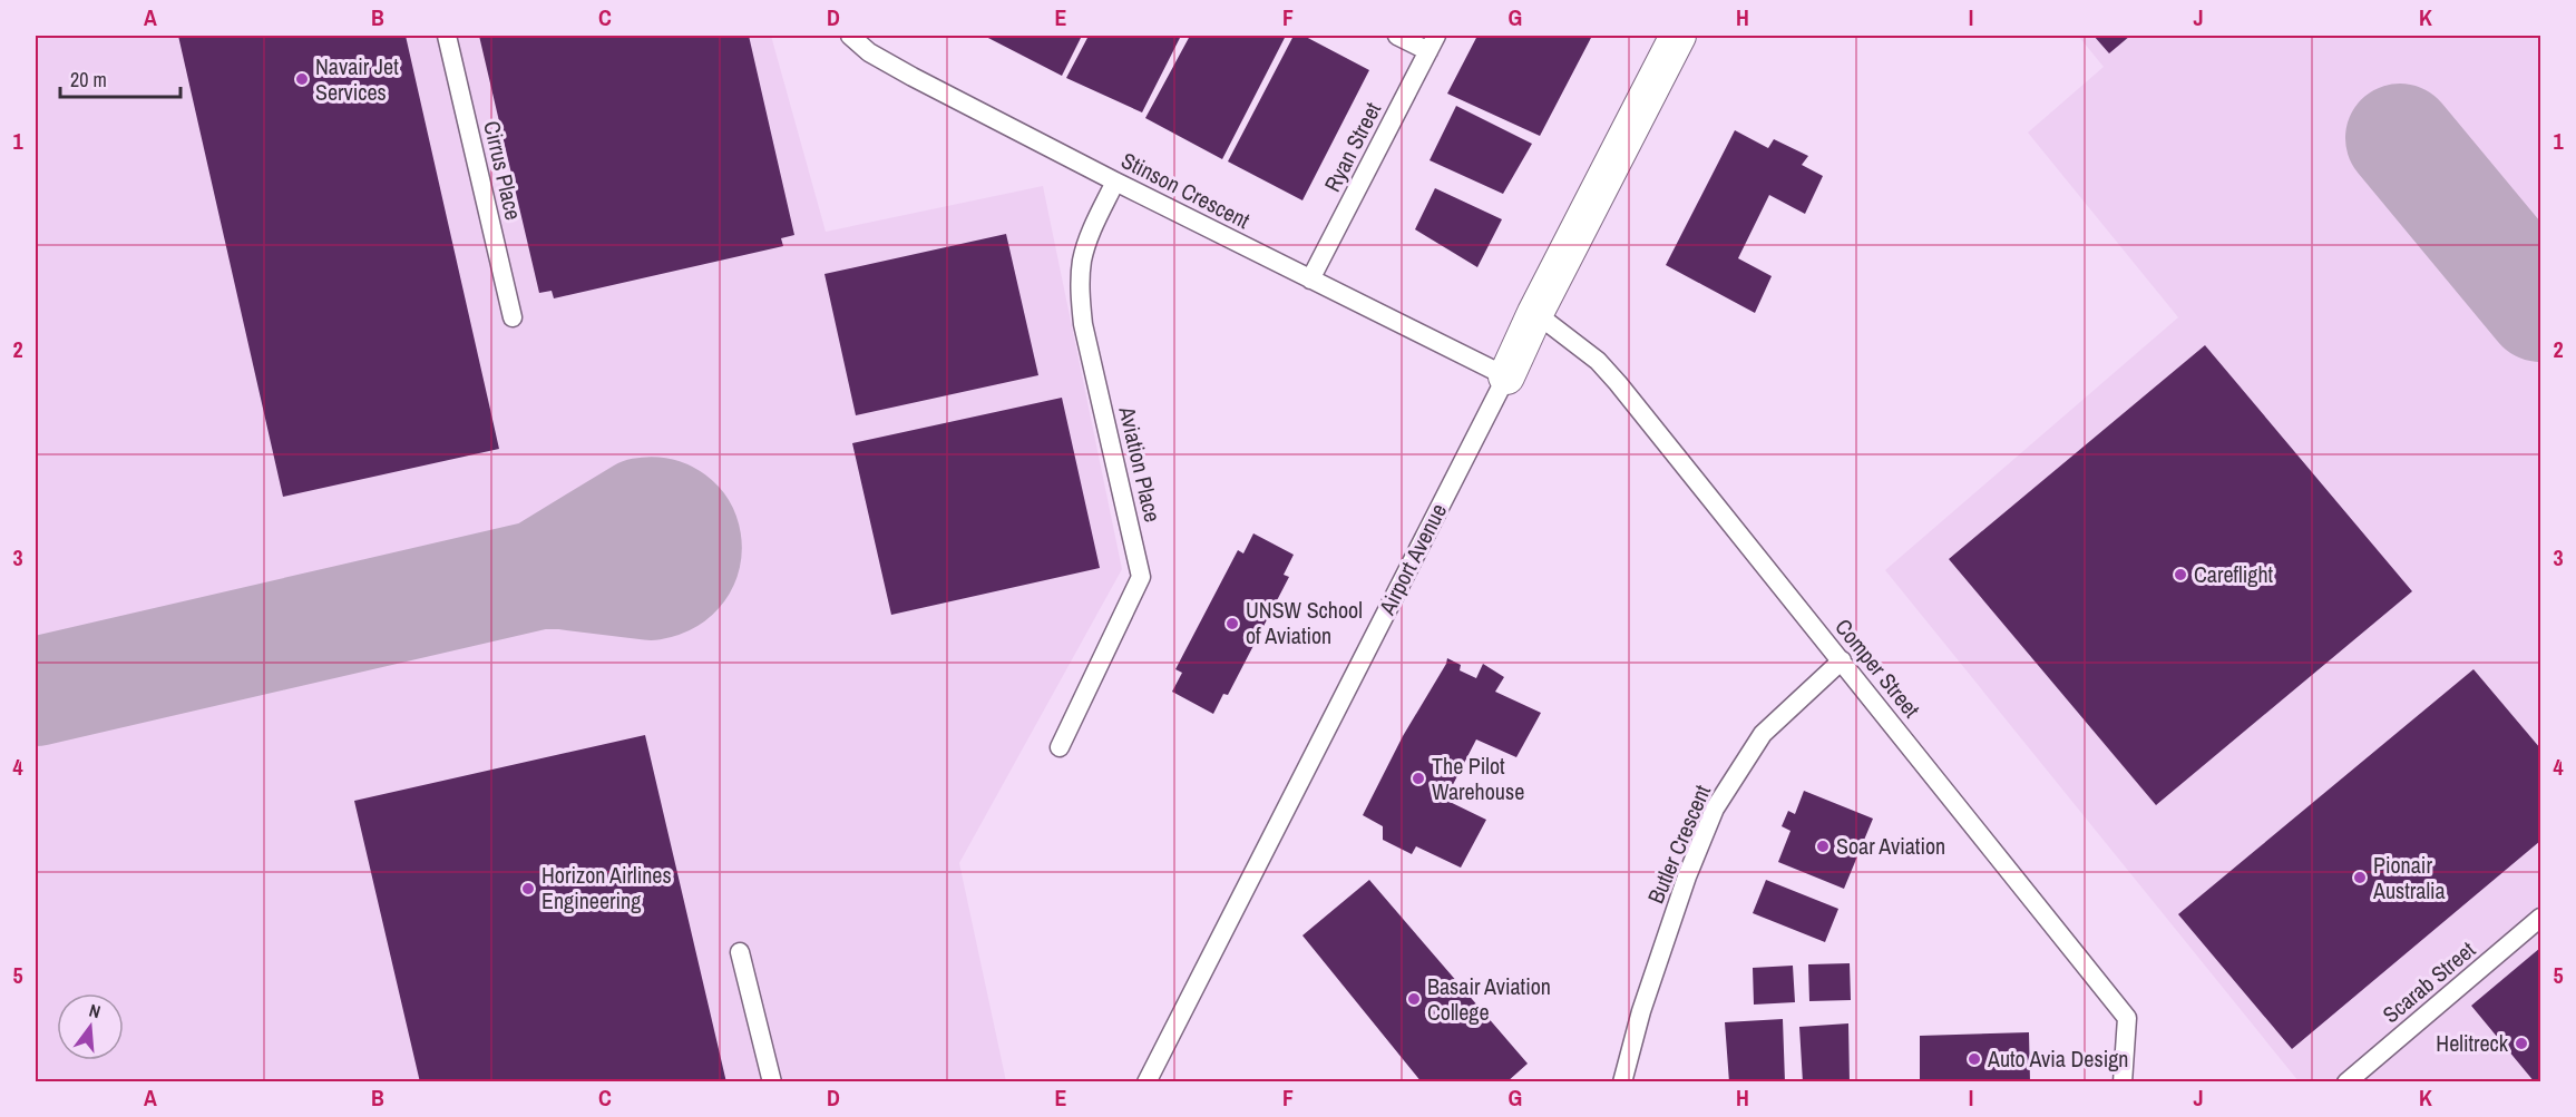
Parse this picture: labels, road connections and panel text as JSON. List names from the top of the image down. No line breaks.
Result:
{"streets":{"street":["Airport Avenue"],"lane":["Ryan Street","Cirrus Place","Stinson Crescent","Aviation Place","Comper Street","Butler Crescent","Scarab Street"]},"crossings":[["Ryan Street","Stinson Crescent"],["Stinson Crescent","Aviation Place"],["Stinson Crescent","Airport Avenue"],["Airport Avenue","Comper Street"],["Comper Street","Butler Crescent"]],"places":["Navair Jet Services","Careflight","UNSW School of Aviation","The Pilot Warehouse","Soar Aviation","Pionair Australia","Horizon Airlines Engineering","Basair Aviation College","Helitreck","Auto Avia Design"],"scale_bar":"20 m","north":"top","grid":{"columns":["A","B","C","D","E","F","G","H","I","J","K"],"rows":["1","2","3","4","5"]}}
